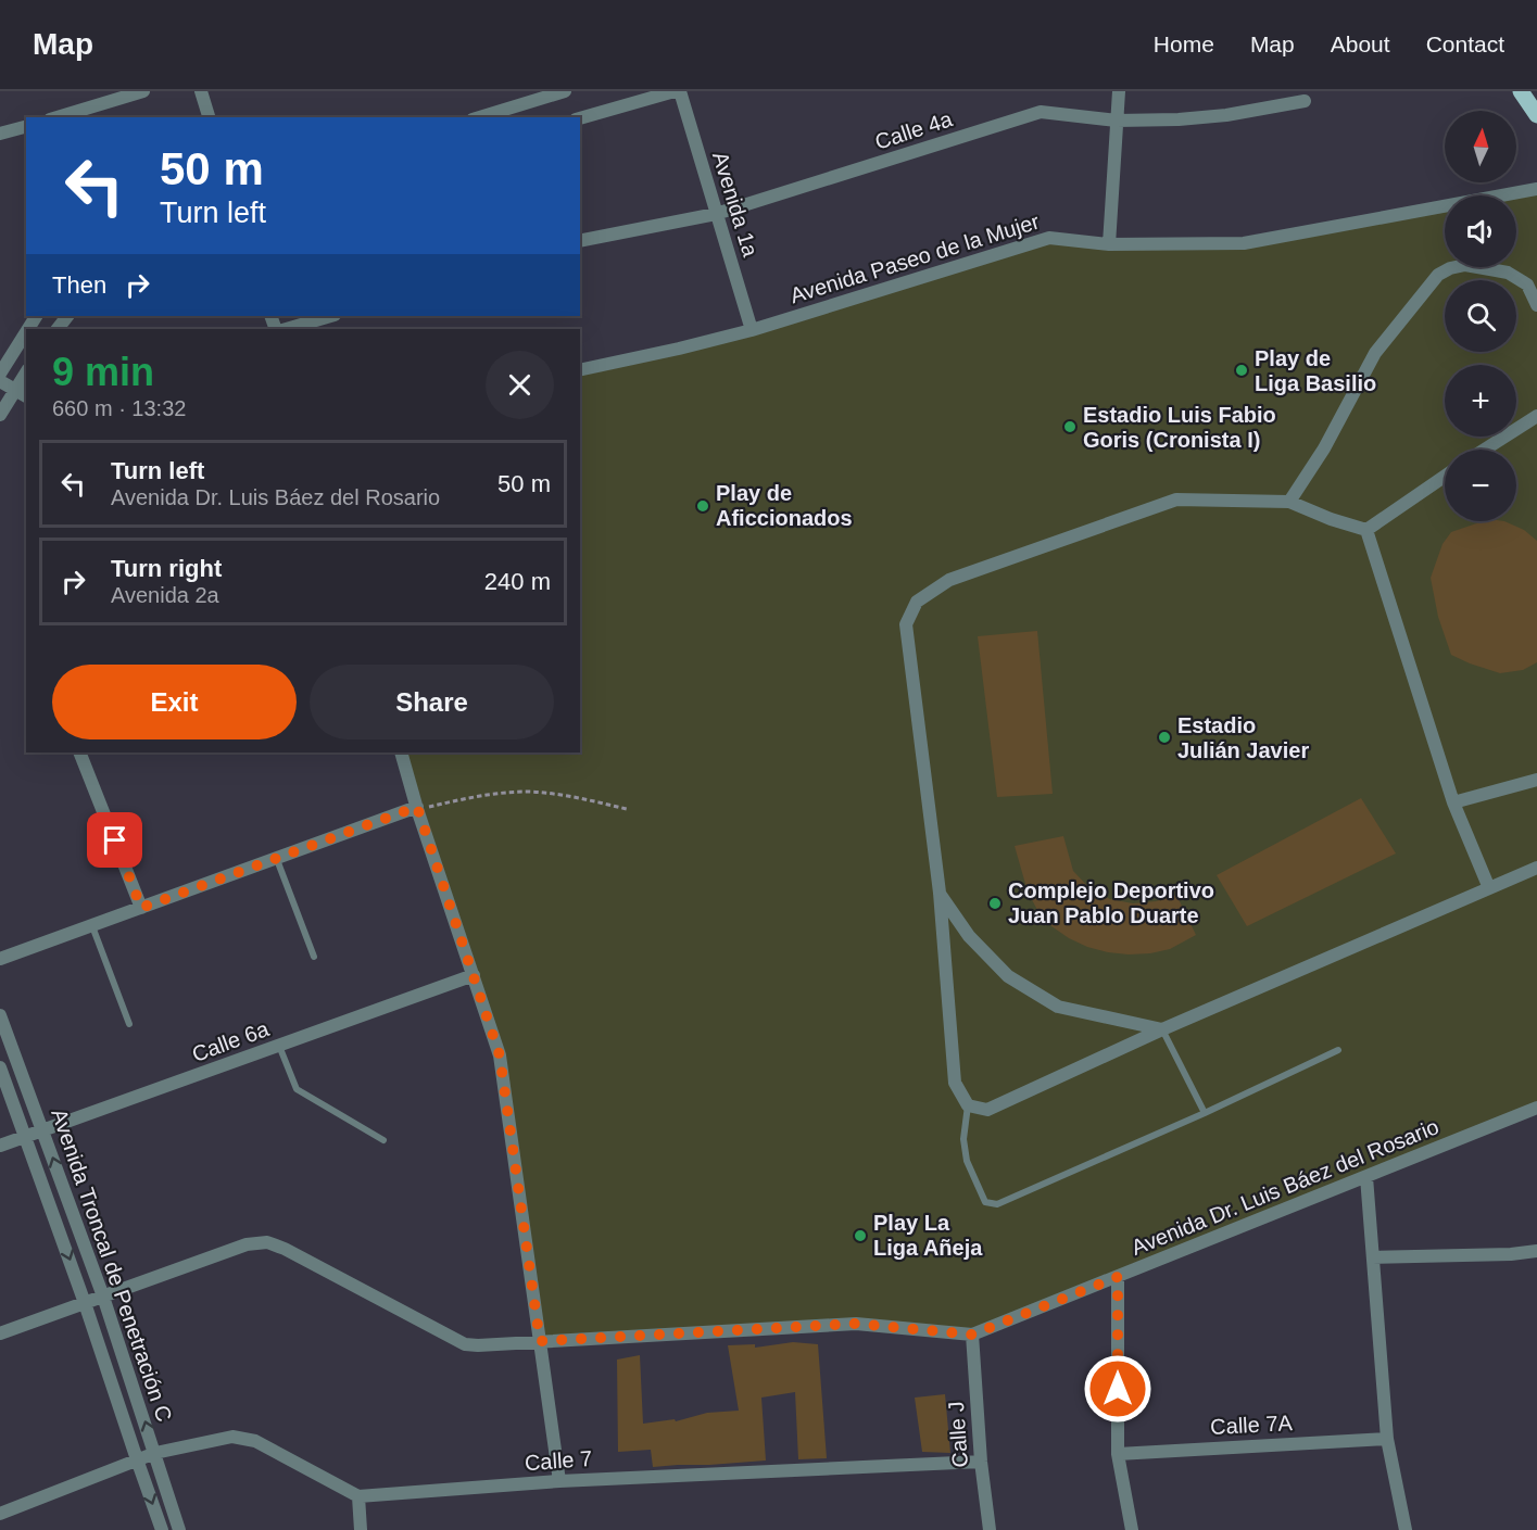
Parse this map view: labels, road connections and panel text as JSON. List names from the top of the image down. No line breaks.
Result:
{"streets":{"street":["Calle 4a","Avenida 1a","Avenida Paseo de la Mujer","Calle 6a","Avenida Dr. Luis Báez del Rosario","Avenida Troncal de Penetración C","Calle 7A","Calle J","Calle 7"]},"crossings":[["Calle 4a","Avenida 1a"],["Avenida 1a","Avenida Paseo de la Mujer"],["Calle 6a","Avenida Troncal de Penetración C"],["Avenida Dr. Luis Báez del Rosario","Avenida Troncal de Penetración C"],["Avenida Dr. Luis Báez del Rosario","Calle J"],["Calle J","Calle 7"]],"places":["Play de Liga Basilio","Estadio Luis Fabio Goris (Cronista I)","Play de Aficcionados","Estadio Julián Javier","Complejo Deportivo Juan Pablo Duarte","Play La Liga Añeja"],"north":"top","page":{"header":"Map","nav":["Home","Map","About","Contact"],"map_buttons":["+","−"],"turn":["50 m","Turn left"],"then":"Then","heading":["9 min","660 m · 13:32"],"list":[{"name":"Turn left","note":"Avenida Dr. Luis Báez del Rosario","value":"50 m"},{"name":"Turn right","note":"Avenida 2a","value":"240 m"}],"buttons":["Exit","Share"]}}
